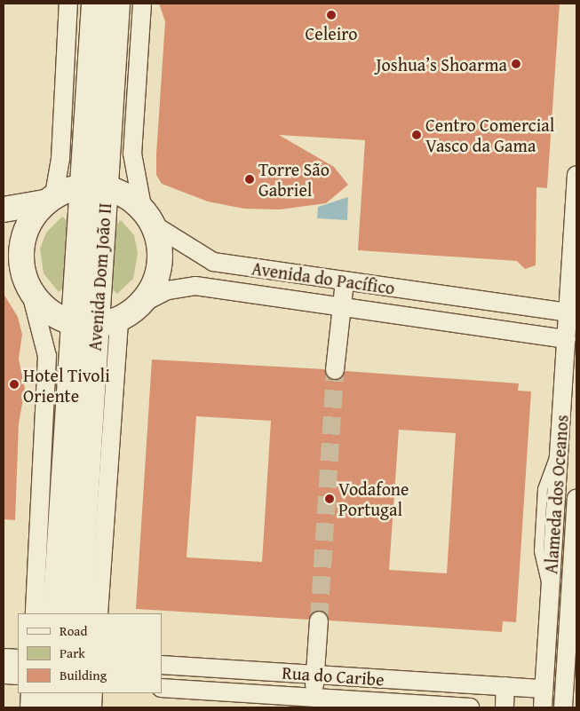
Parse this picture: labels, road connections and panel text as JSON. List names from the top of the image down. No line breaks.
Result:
{"streets":{"main road":["Avenida Dom João II"],"street":["Avenida do Pacífico","Alameda dos Oceanos","Rua do Caribe"]},"crossings":[["Avenida Dom João II","Avenida do Pacífico"],["Avenida do Pacífico","Alameda dos Oceanos"],["Alameda dos Oceanos","Rua do Caribe"]],"places":["Celeiro","Joshua’s Shoarma","Centro Comercial Vasco da Gama","Torre São Gabriel","Hotel Tivoli Oriente","Vodafone Portugal"],"legend":["Road","Park","Building"]}
